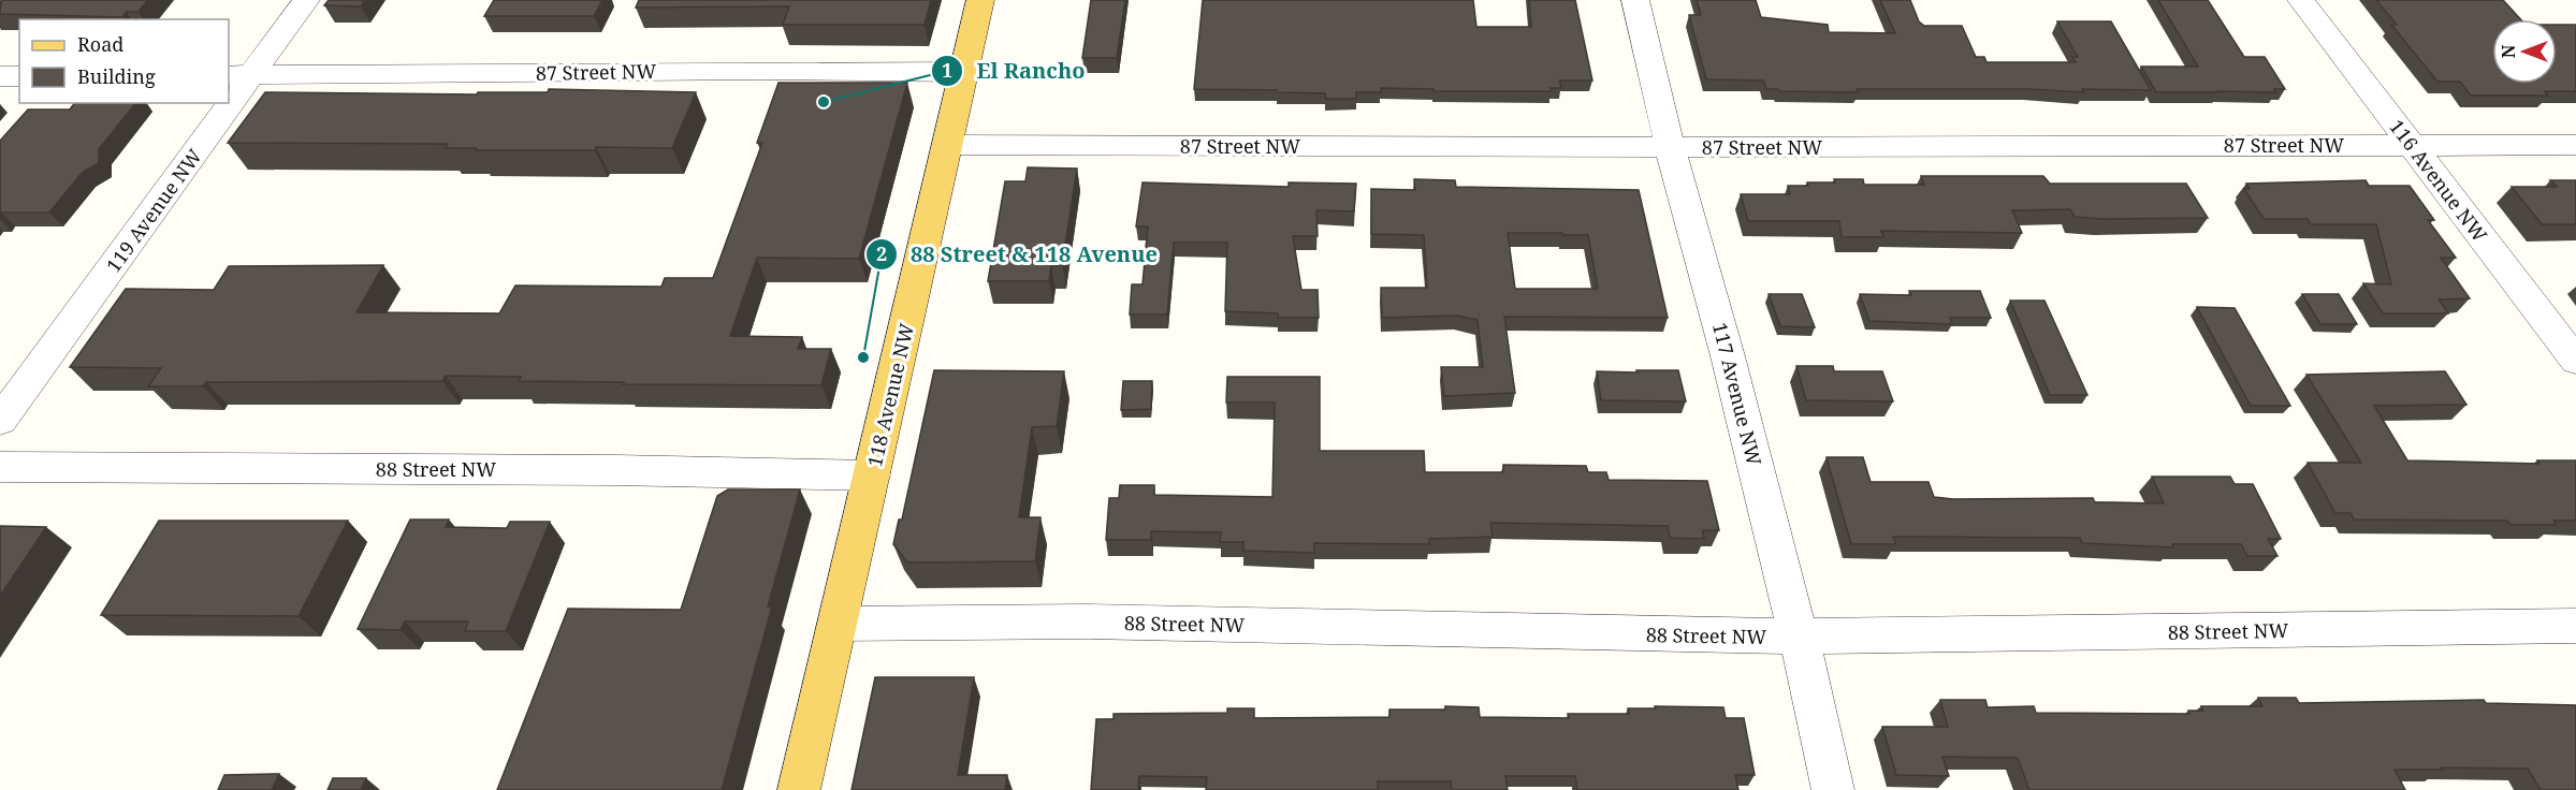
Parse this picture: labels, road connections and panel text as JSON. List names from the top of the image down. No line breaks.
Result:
{"streets":{"main road":["118 Avenue NW"],"street":["87 Street NW","116 Avenue NW","119 Avenue NW","117 Avenue NW","88 Street NW"]},"crossings":[["87 Street NW","116 Avenue NW"],["87 Street NW","119 Avenue NW"],["87 Street NW","117 Avenue NW"],["87 Street NW","118 Avenue NW"],["117 Avenue NW","88 Street NW"],["118 Avenue NW","88 Street NW"]],"places":["El Rancho","88 Street & 118 Avenue"],"legend":["Road","Building"],"north":"left"}
